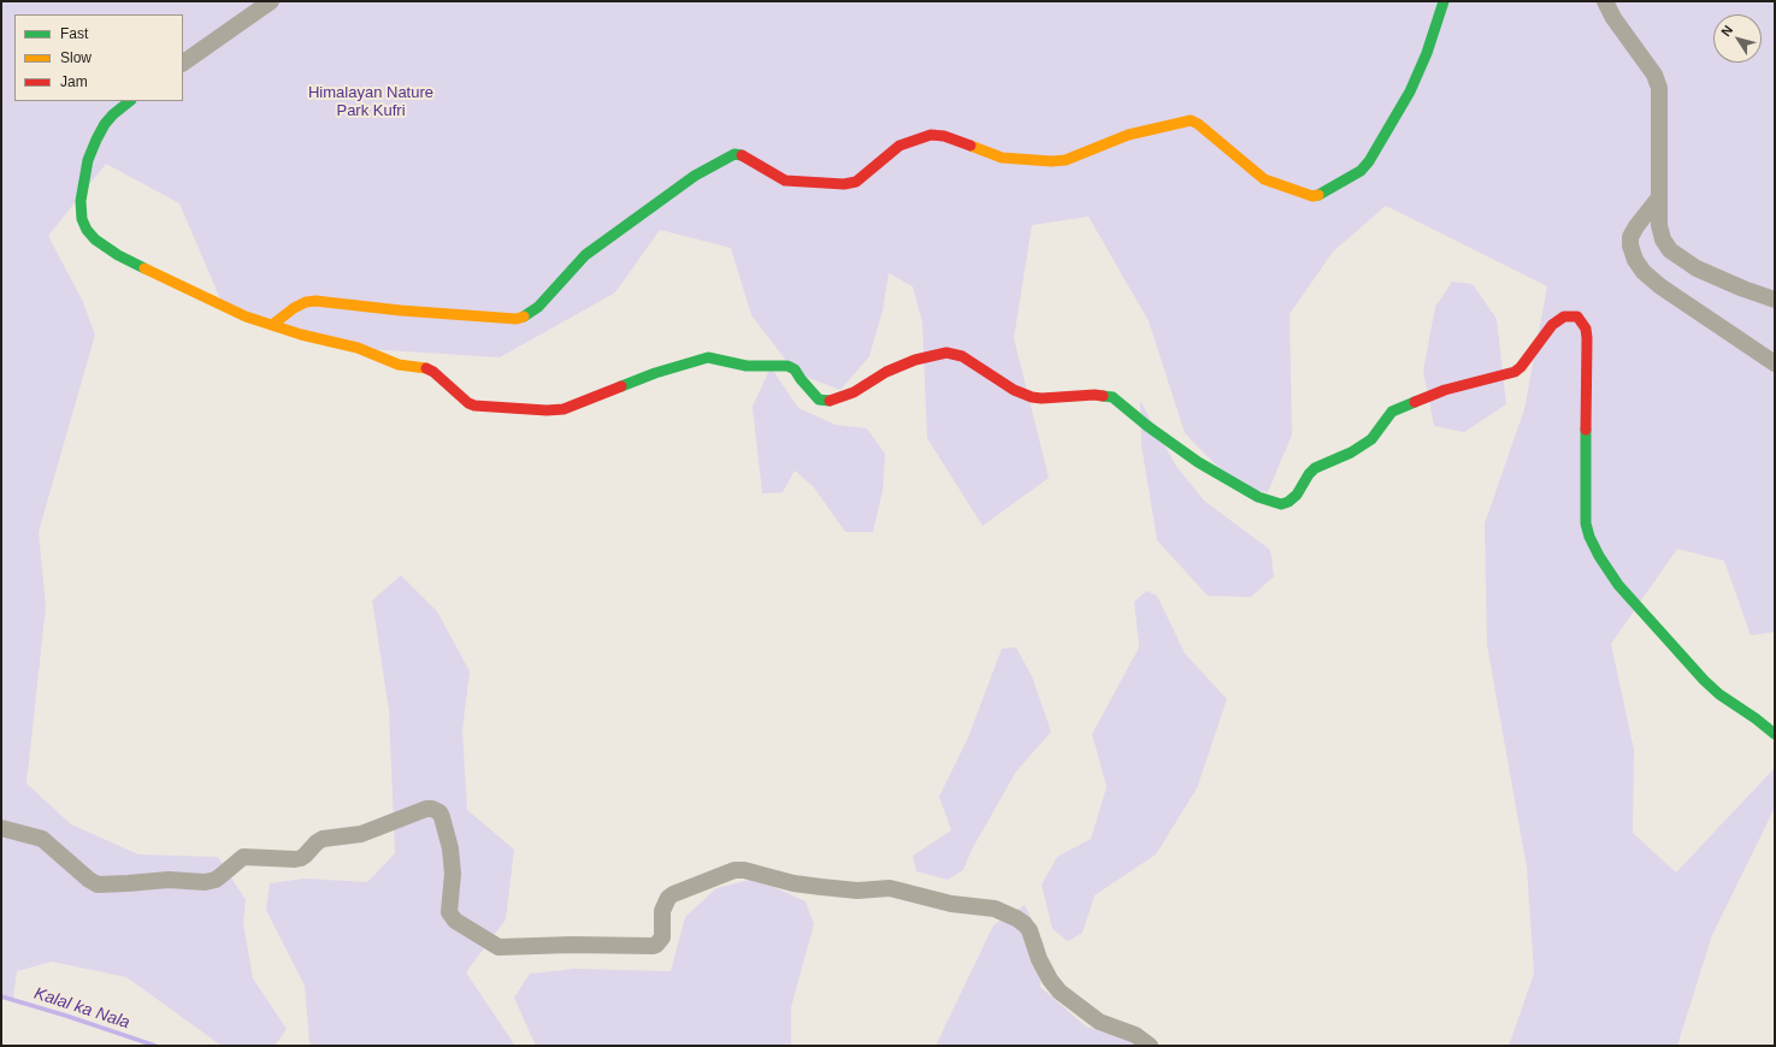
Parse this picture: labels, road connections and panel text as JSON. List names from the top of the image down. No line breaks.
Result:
{"water":["Kalal ka Nala"],"parks":["Himalayan Nature Park Kufri"],"legend":["Fast","Slow","Jam"],"north":"top left"}
